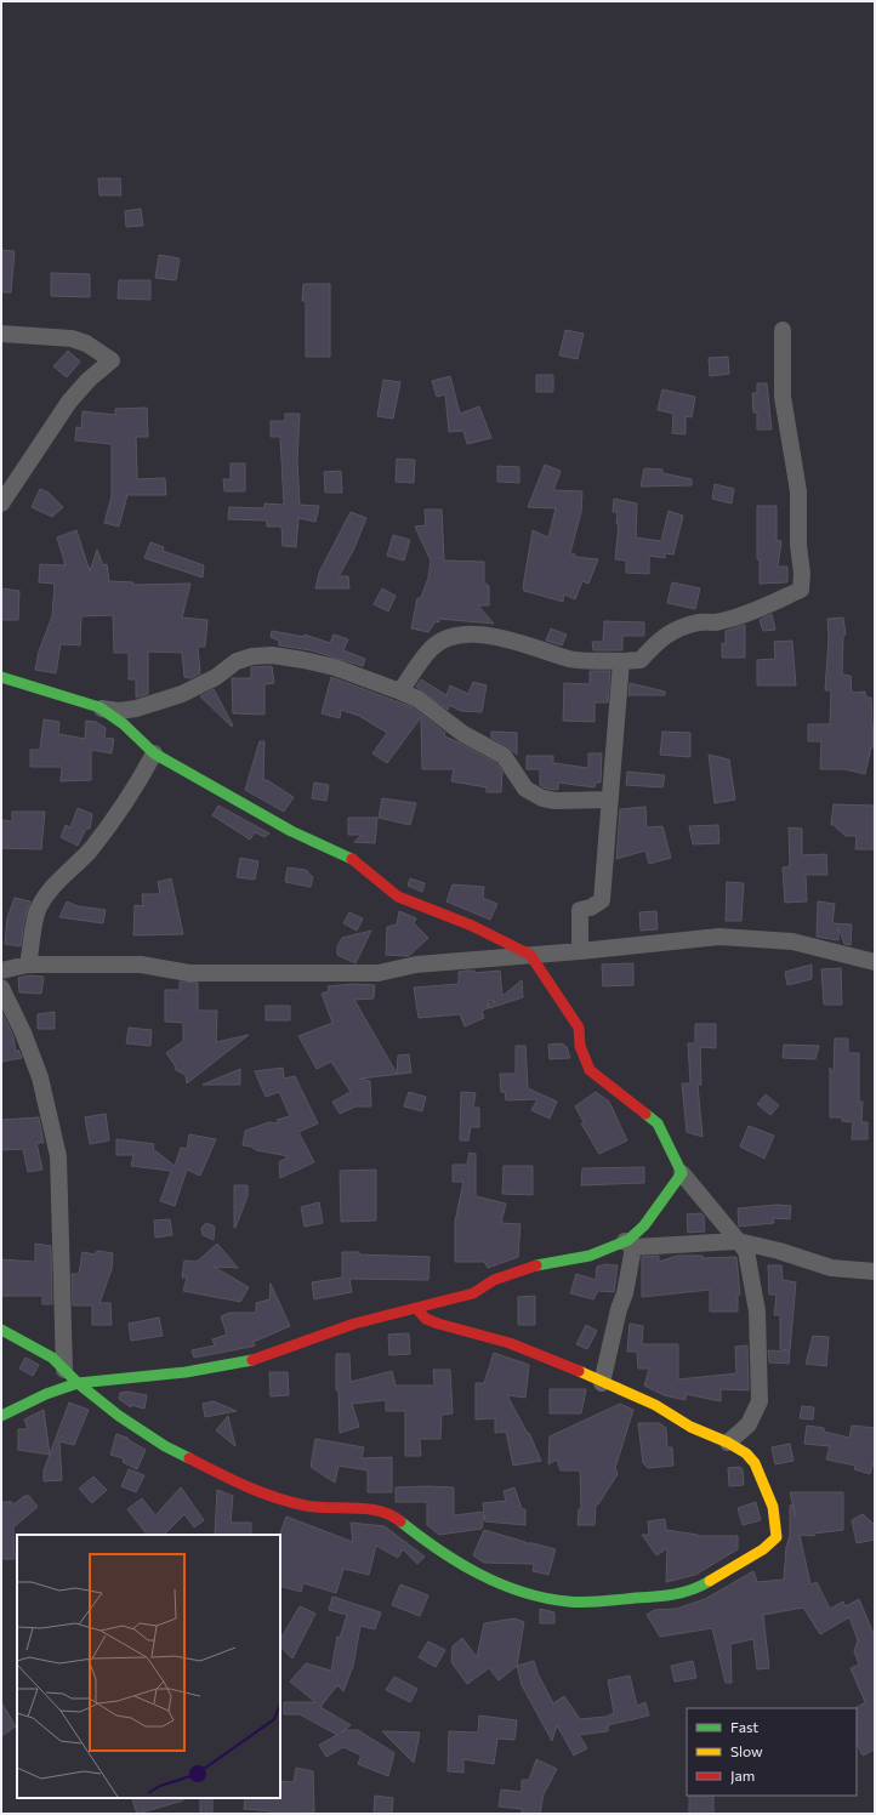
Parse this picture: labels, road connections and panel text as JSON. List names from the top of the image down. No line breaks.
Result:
{"legend":["Fast","Slow","Jam"]}
